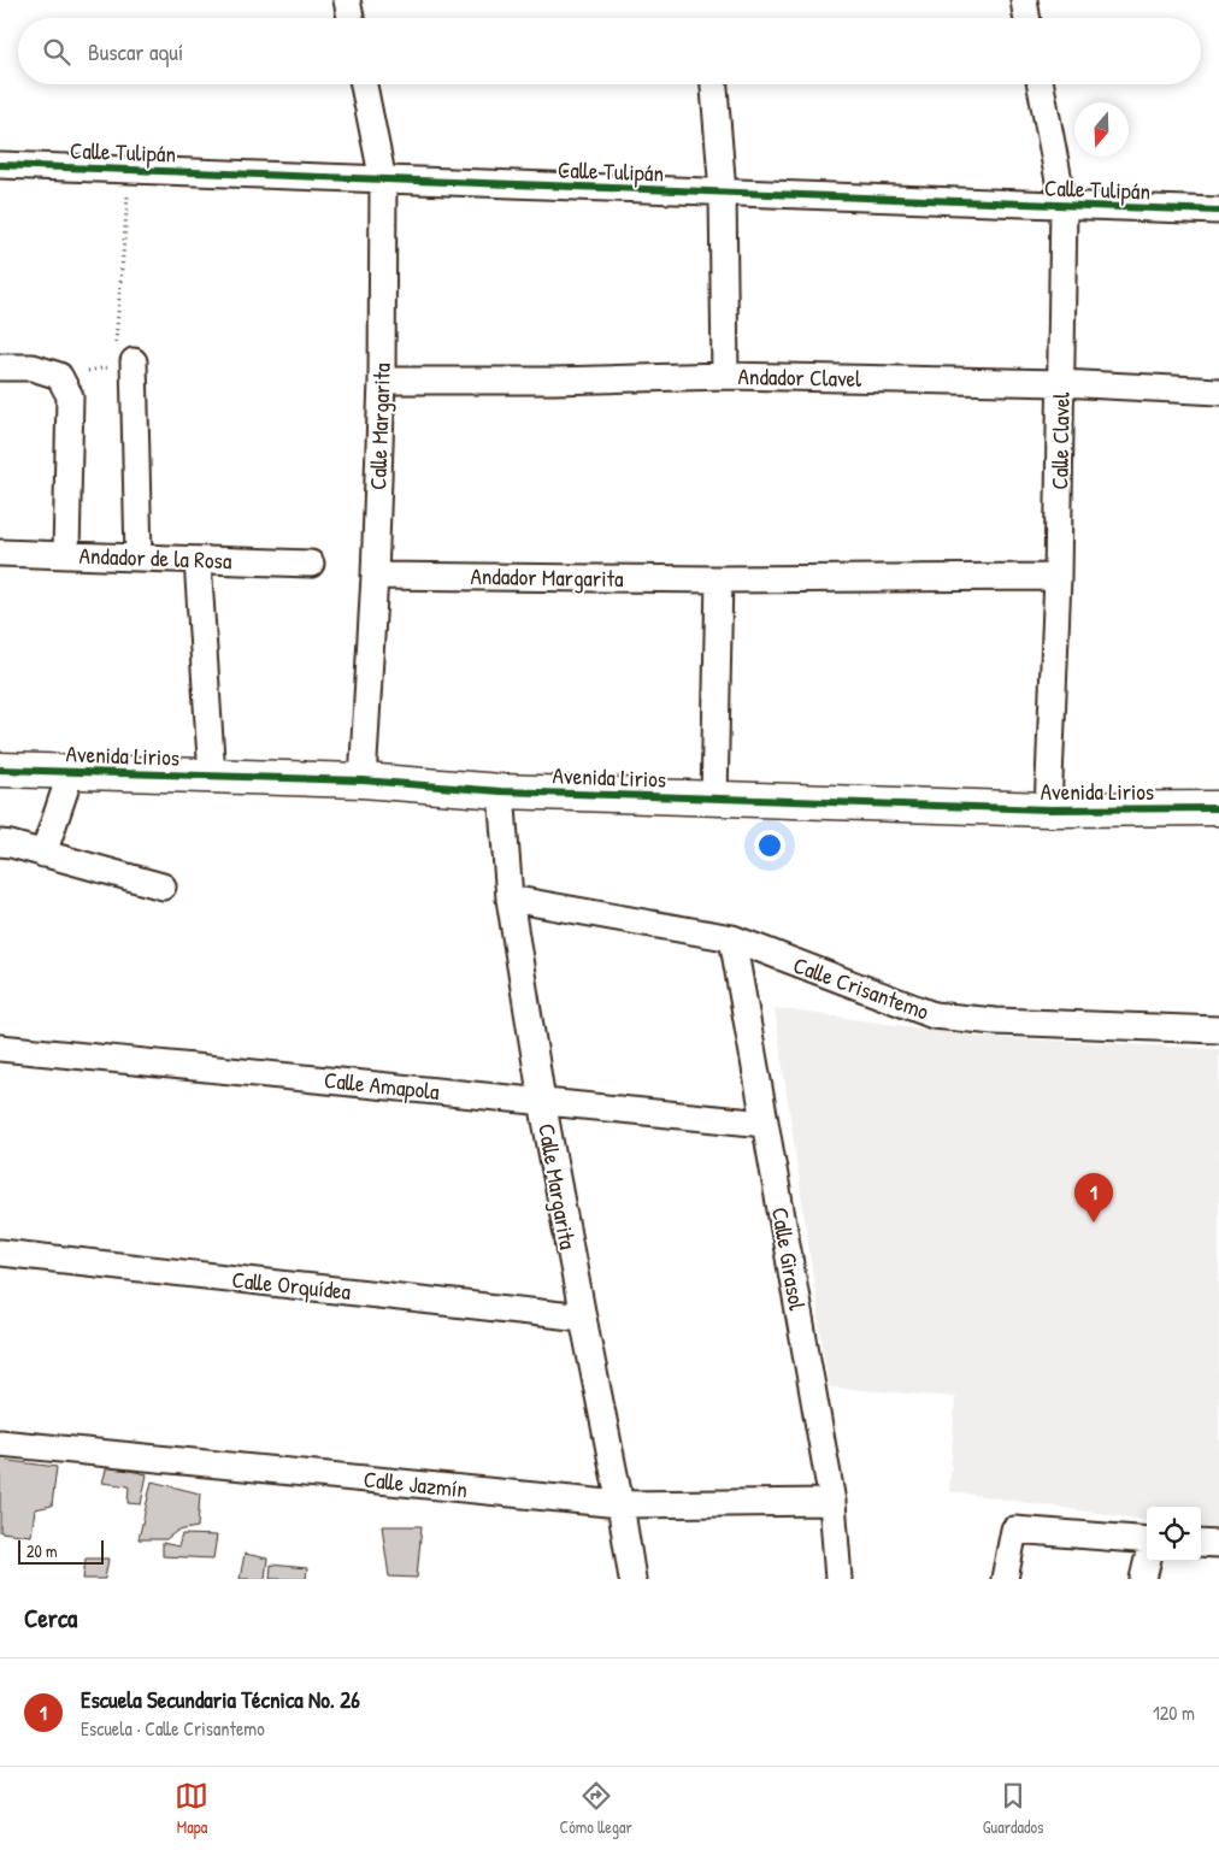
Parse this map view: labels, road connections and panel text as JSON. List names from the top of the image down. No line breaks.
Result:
{"streets":{"street":["Calle Tulipán","Andador Clavel","Calle Margarita","Calle Clavel","Andador de la Rosa","Andador Margarita","Avenida Lirios","Calle Crisantemo","Calle Amapola","Calle Girasol","Calle Orquídea","Calle Jazmín"]},"crossings":[["Calle Tulipán","Calle Margarita"],["Calle Tulipán","Calle Clavel"],["Andador Clavel","Calle Margarita"],["Andador Clavel","Calle Clavel"],["Calle Margarita","Andador Margarita"],["Calle Margarita","Avenida Lirios"],["Calle Margarita","Calle Crisantemo"],["Calle Margarita","Calle Amapola"],["Calle Margarita","Calle Orquídea"],["Calle Margarita","Calle Jazmín"],["Calle Clavel","Avenida Lirios"],["Calle Crisantemo","Calle Girasol"],["Calle Amapola","Calle Girasol"],["Calle Girasol","Calle Jazmín"]],"scale_bar":"20 m","north":"bottom","page":{"search":"Buscar aquí","pins":"1","scale":"20 m","heading":"Cerca","list":[{"mark":"1","name":"Escuela Secundaria Técnica No. 26","note":"Escuela · Calle Crisantemo","value":"120 m"}],"nav":["Mapa","Cómo llegar","Guardados"]}}
